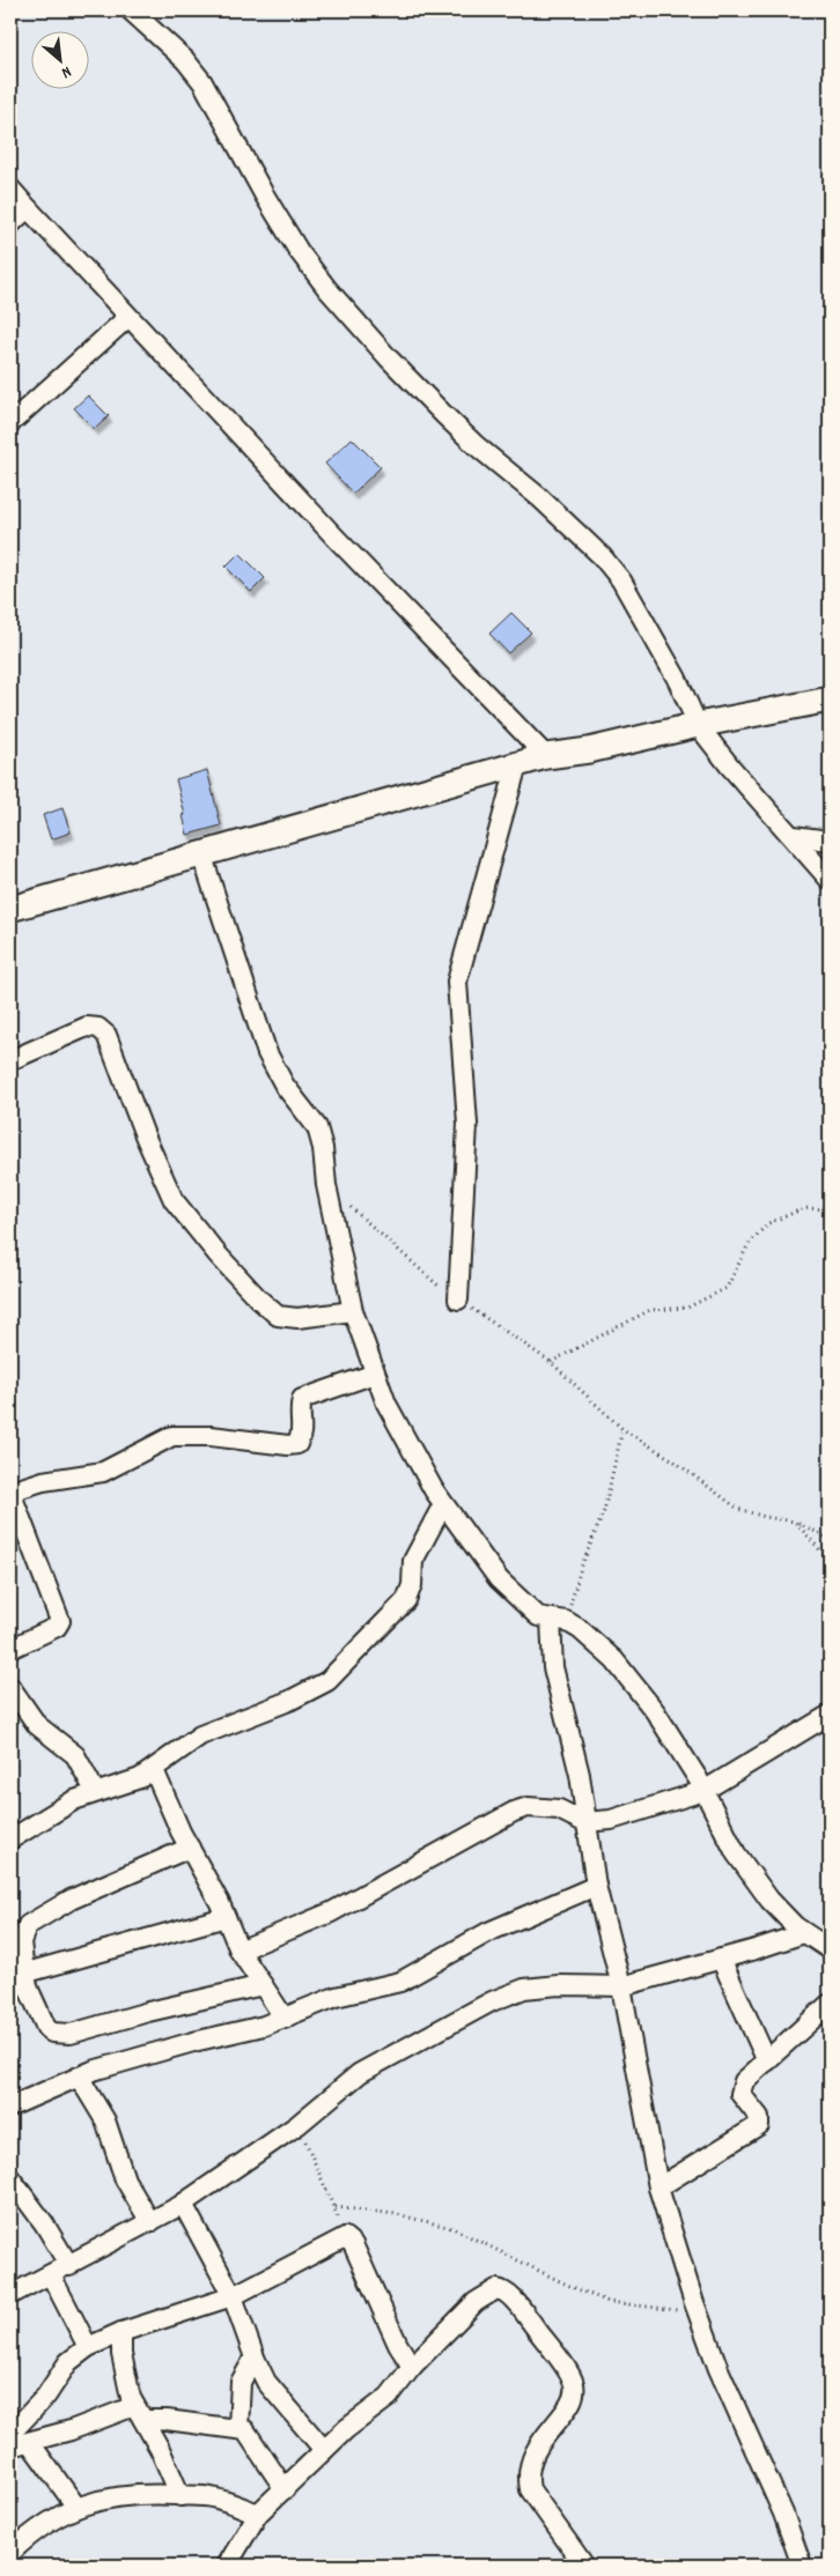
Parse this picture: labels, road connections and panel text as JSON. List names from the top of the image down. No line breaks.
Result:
{"north":"bottom right"}
